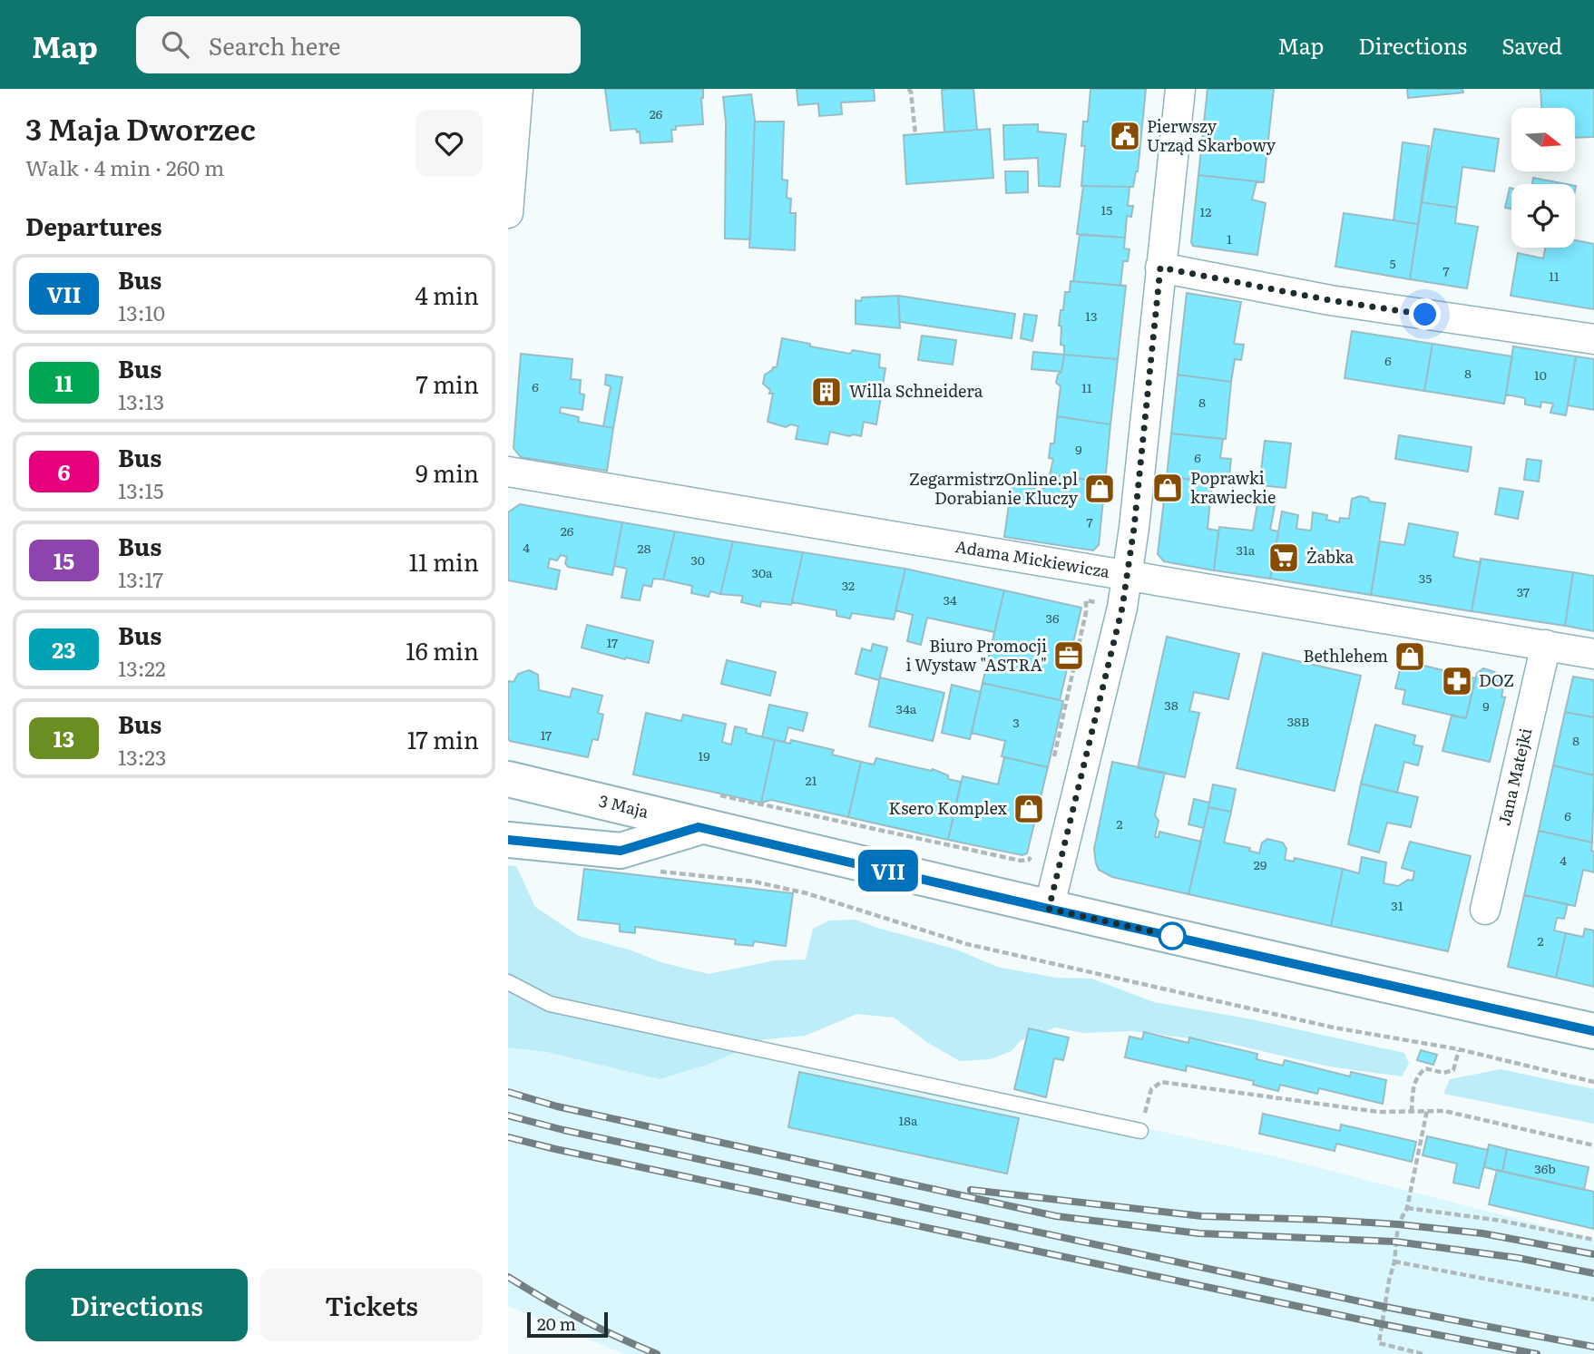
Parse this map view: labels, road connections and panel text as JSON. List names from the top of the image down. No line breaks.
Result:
{"streets":{"main road":["3 Maja"],"street":["Adama Mickiewicza","Jana Matejki"]},"crossings":[["Adama Mickiewicza","Jana Matejki"]],"places":{"public building":["Pierwszy Urząd Skarbowy"],"building":["Willa Schneidera"],"shop":["Poprawki krawieckie","ZegarmistrzOnline.pl Dorabianie Kluczy","Bethlehem","Ksero Komplex"],"supermarket":["Żabka"],"office":["Biuro Promocji i Wystaw \"ASTRA\""],"pharmacy":["DOZ"]},"lines":["bus line VII"],"house_numbers":["26","15","12","1","5","7","11","13","6","8","10","6","11","8","9","6","7","26","4","28","31a","30","30a","35","32","37","34","36","17","38","9","34a","38B","3","17","8","19","21","6","2","4","29","31","2","18a","36b"],"scale_bar":"20 m","north":"right","page":{"header":"Map","search":"Search here","nav":["Map","Directions","Saved"],"heading":[["3 Maja Dworzec","Walk · 4 min · 260 m"],"Departures"],"on_map":"VII","list":[{"mark":"VII","name":"Bus","note":"13:10","value":"4 min"},{"mark":"11","name":"Bus","note":"13:13","value":"7 min"},{"mark":"6","name":"Bus","note":"13:15","value":"9 min"},{"mark":"15","name":"Bus","note":"13:17","value":"11 min"},{"mark":"23","name":"Bus","note":"13:22","value":"16 min"},{"mark":"13","name":"Bus","note":"13:23","value":"17 min"}],"buttons":["Directions","Tickets"],"scale":"20 m"}}
